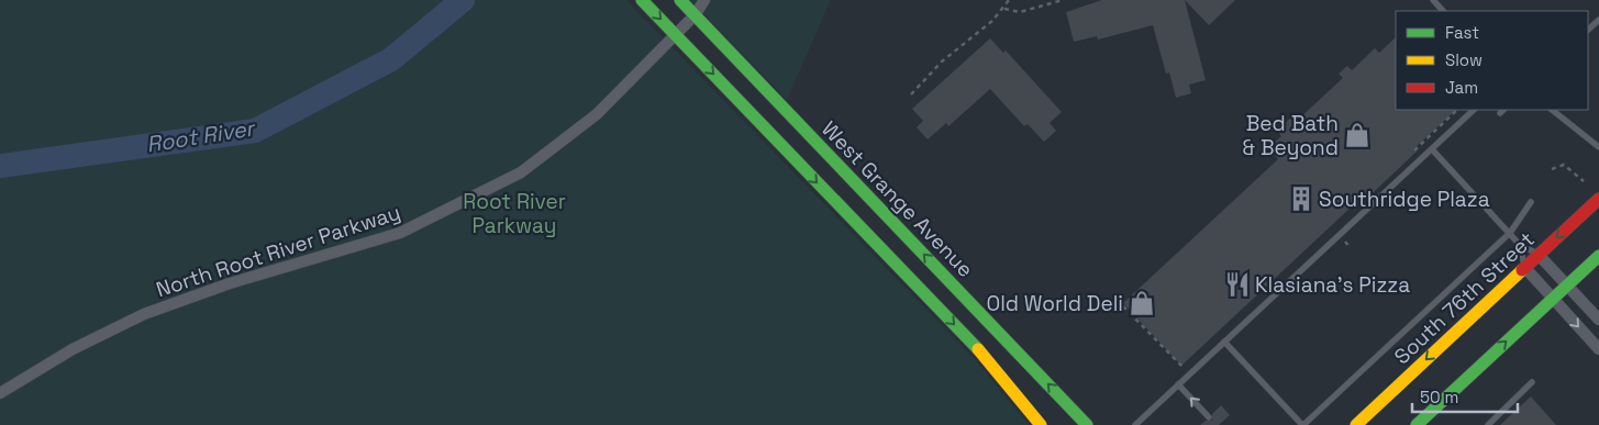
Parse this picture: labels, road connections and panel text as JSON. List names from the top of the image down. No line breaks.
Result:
{"streets":{"street":["West Grange Avenue","North Root River Parkway","South 76th Street"]},"crossings":[["West Grange Avenue","North Root River Parkway"]],"water":["Root River"],"parks":["Root River Parkway"],"places":{"shop":["Bed Bath & Beyond","Old World Deli"],"building":["Southridge Plaza"],"restaurant":["Klasiana's Pizza"]},"legend":["Fast","Slow","Jam"],"scale_bar":"50 m"}
